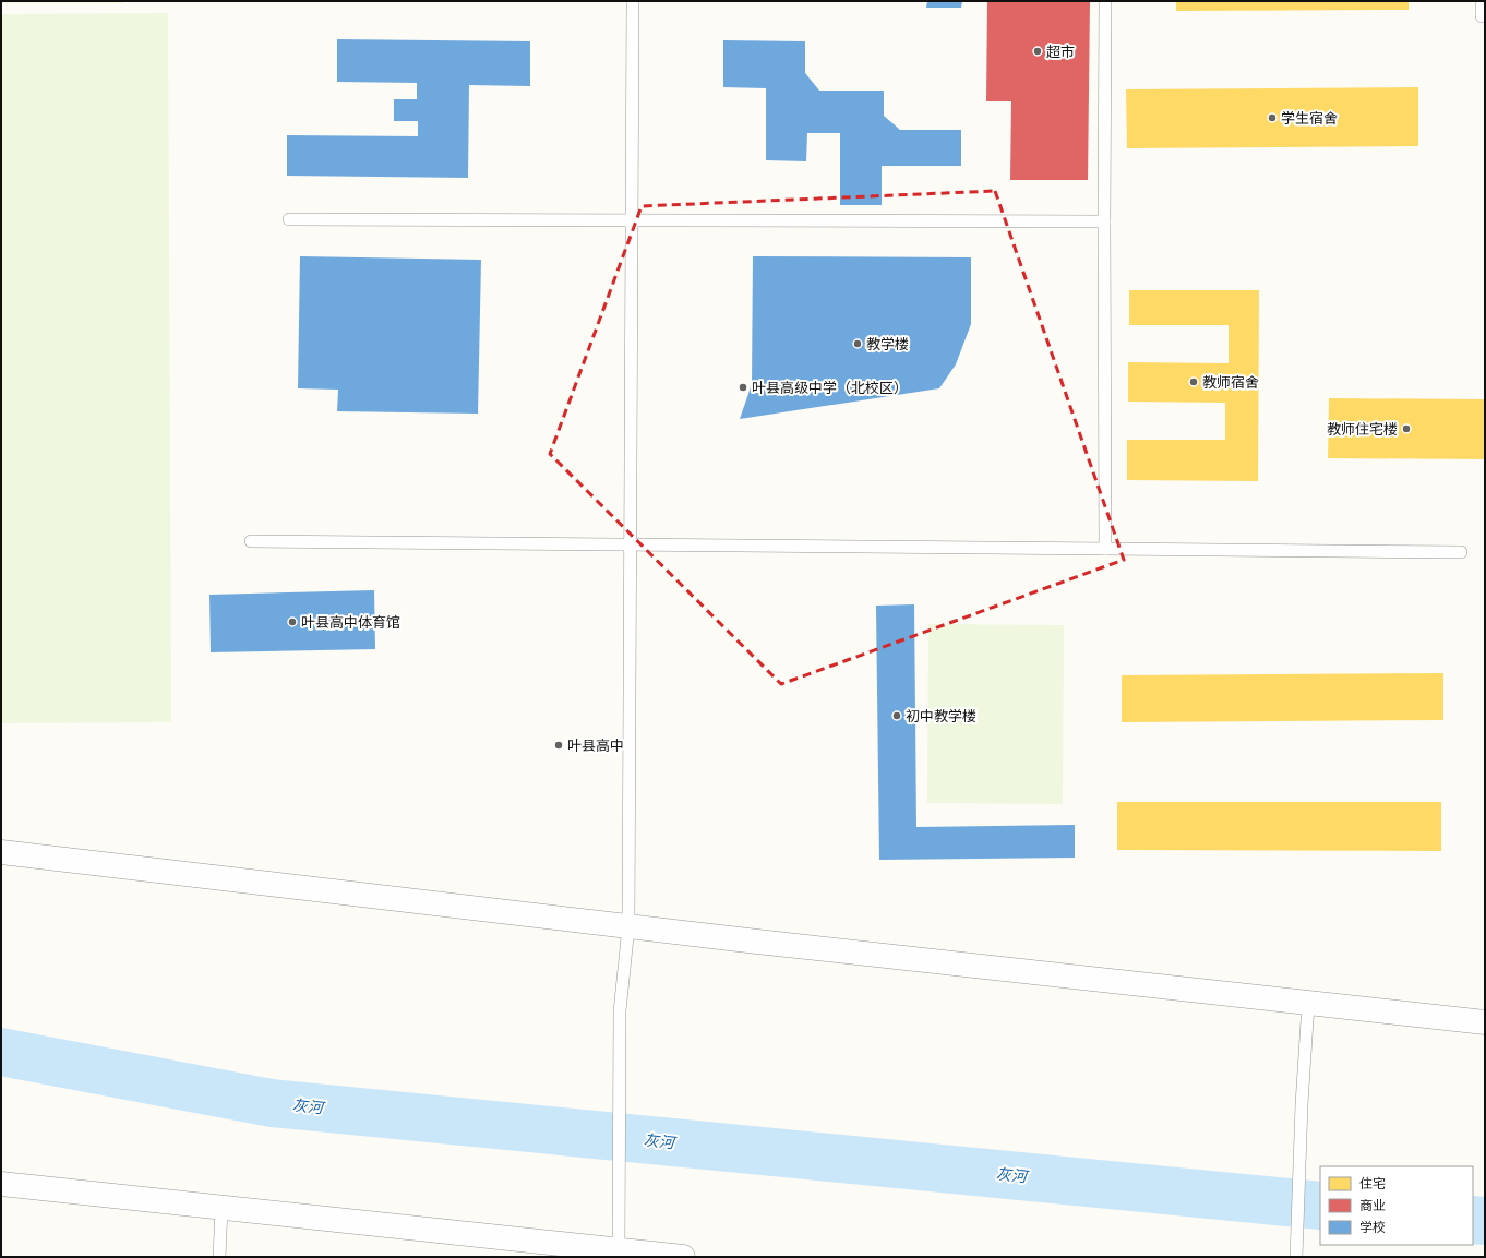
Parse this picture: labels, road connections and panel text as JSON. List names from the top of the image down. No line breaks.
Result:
{"water":["灰河"],"places":["超市","学生宿舍","教学楼","教师宿舍","叶县高级中学（北校区）","教师住宅楼","叶县高中体育馆","初中教学楼","叶县高中"],"legend":["住宅","商业","学校"]}
